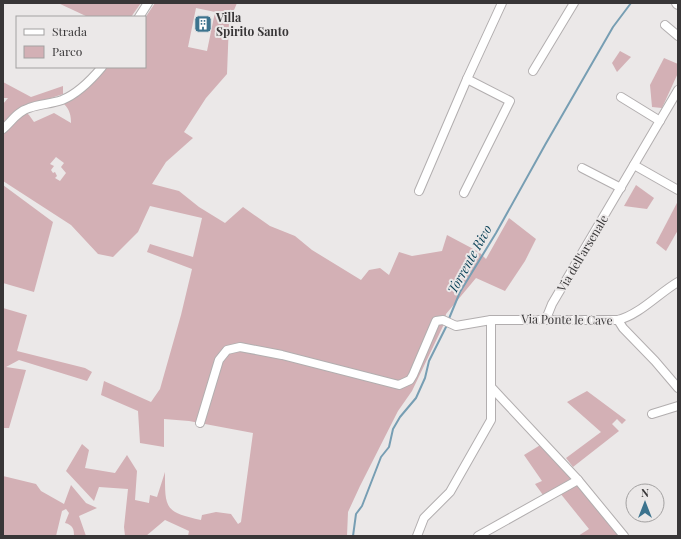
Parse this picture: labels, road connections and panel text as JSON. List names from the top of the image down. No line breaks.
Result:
{"streets":{"street":["Via dell'arsenale","Via Ponte le Cave"]},"crossings":[["Via dell'arsenale","Via Ponte le Cave"]],"water":["Torrente Rivo"],"places":{"building":["Villa Spirito Santo"]},"legend":["Strada","Parco"],"north":"top"}
